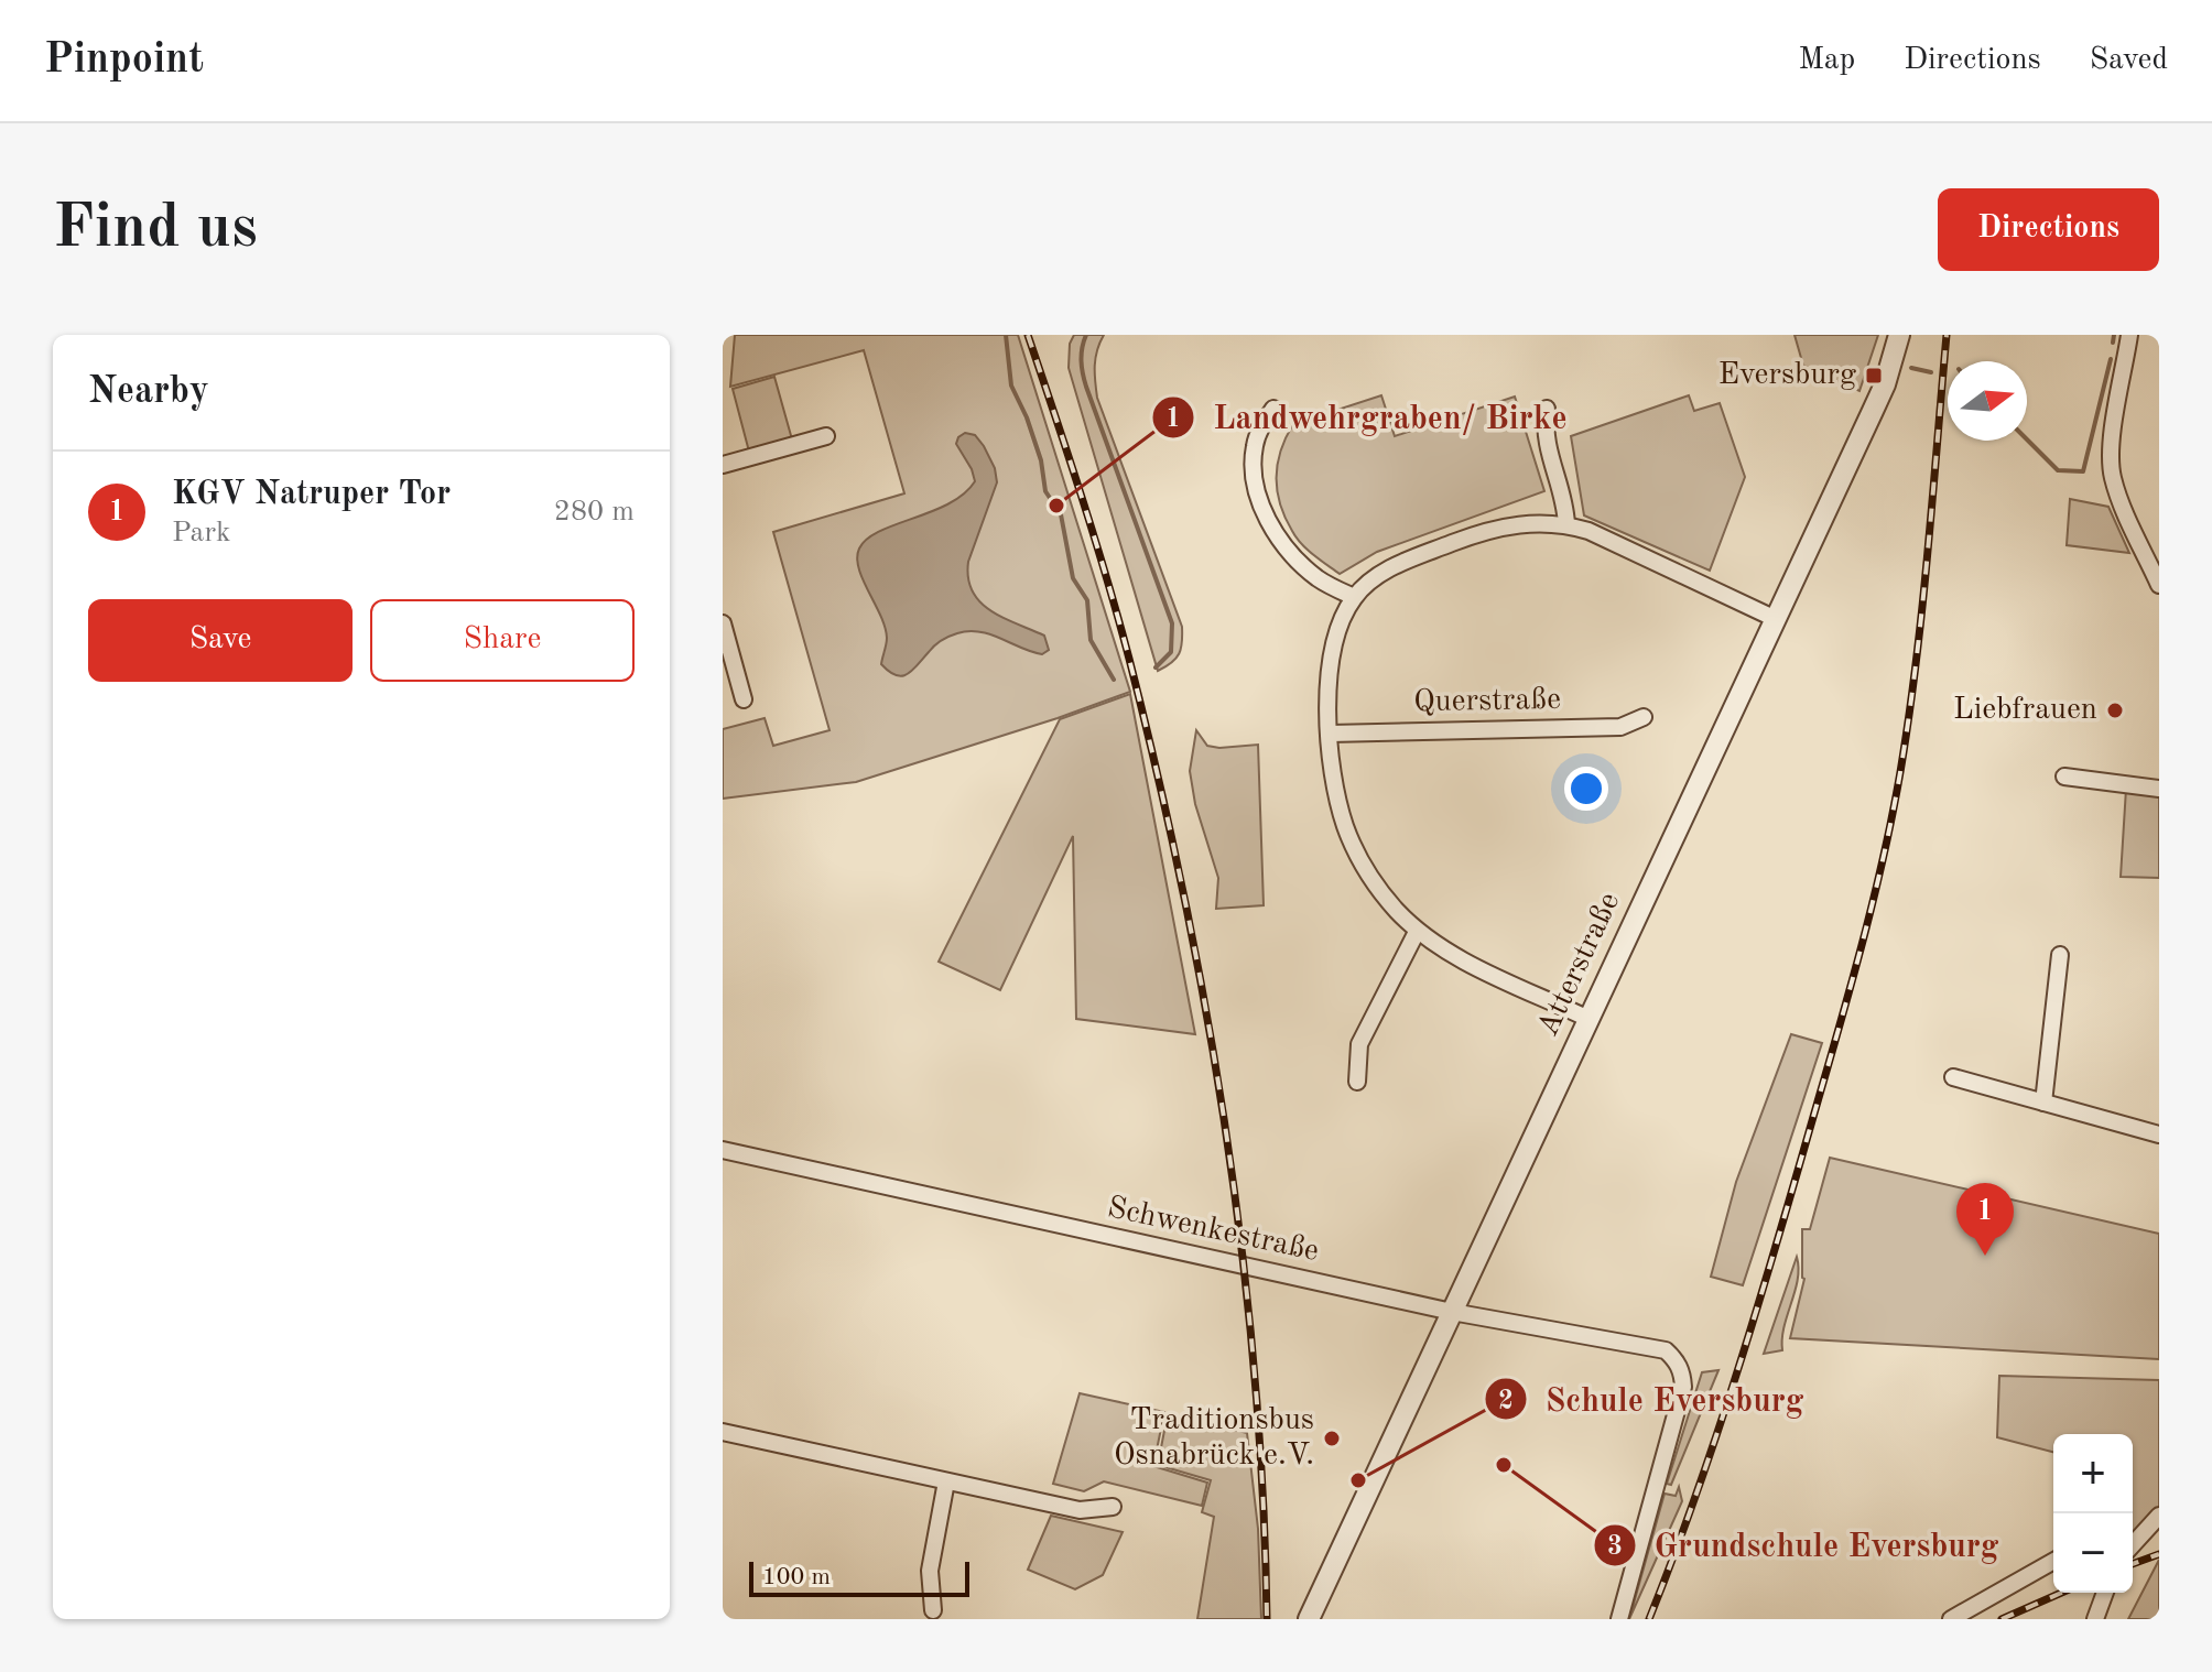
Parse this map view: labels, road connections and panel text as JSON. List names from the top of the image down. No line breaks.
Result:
{"streets":{"street":["Querstraße","Atterstraße","Schwenkestraße"]},"crossings":[["Atterstraße","Schwenkestraße"]],"places":{"transit":["Eversburg"],"other":["Landwehrgraben/ Birke","Liebfrauen","Traditionsbus Osnabrück e.V.","Grundschule Eversburg","Schule Eversburg"]},"scale_bar":"100 m","north":"right","page":{"header":"Pinpoint","nav":["Map","Directions","Saved"],"buttons":["Directions",["Save","Share"]],"title":"Find us","heading":"Nearby","list":[{"mark":"1","name":"KGV Natruper Tor","note":"Park","value":"280 m"}],"pins":"1","map_buttons":["+","−"],"scale":"100 m"}}
